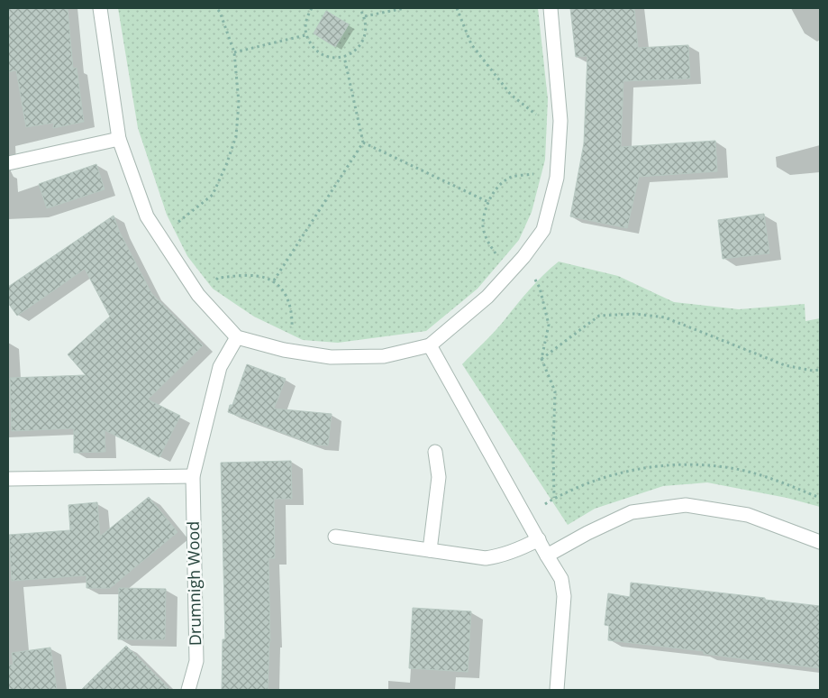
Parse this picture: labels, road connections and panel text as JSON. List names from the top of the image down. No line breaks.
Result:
{"streets":{"street":["Drumnigh Wood"]}}
